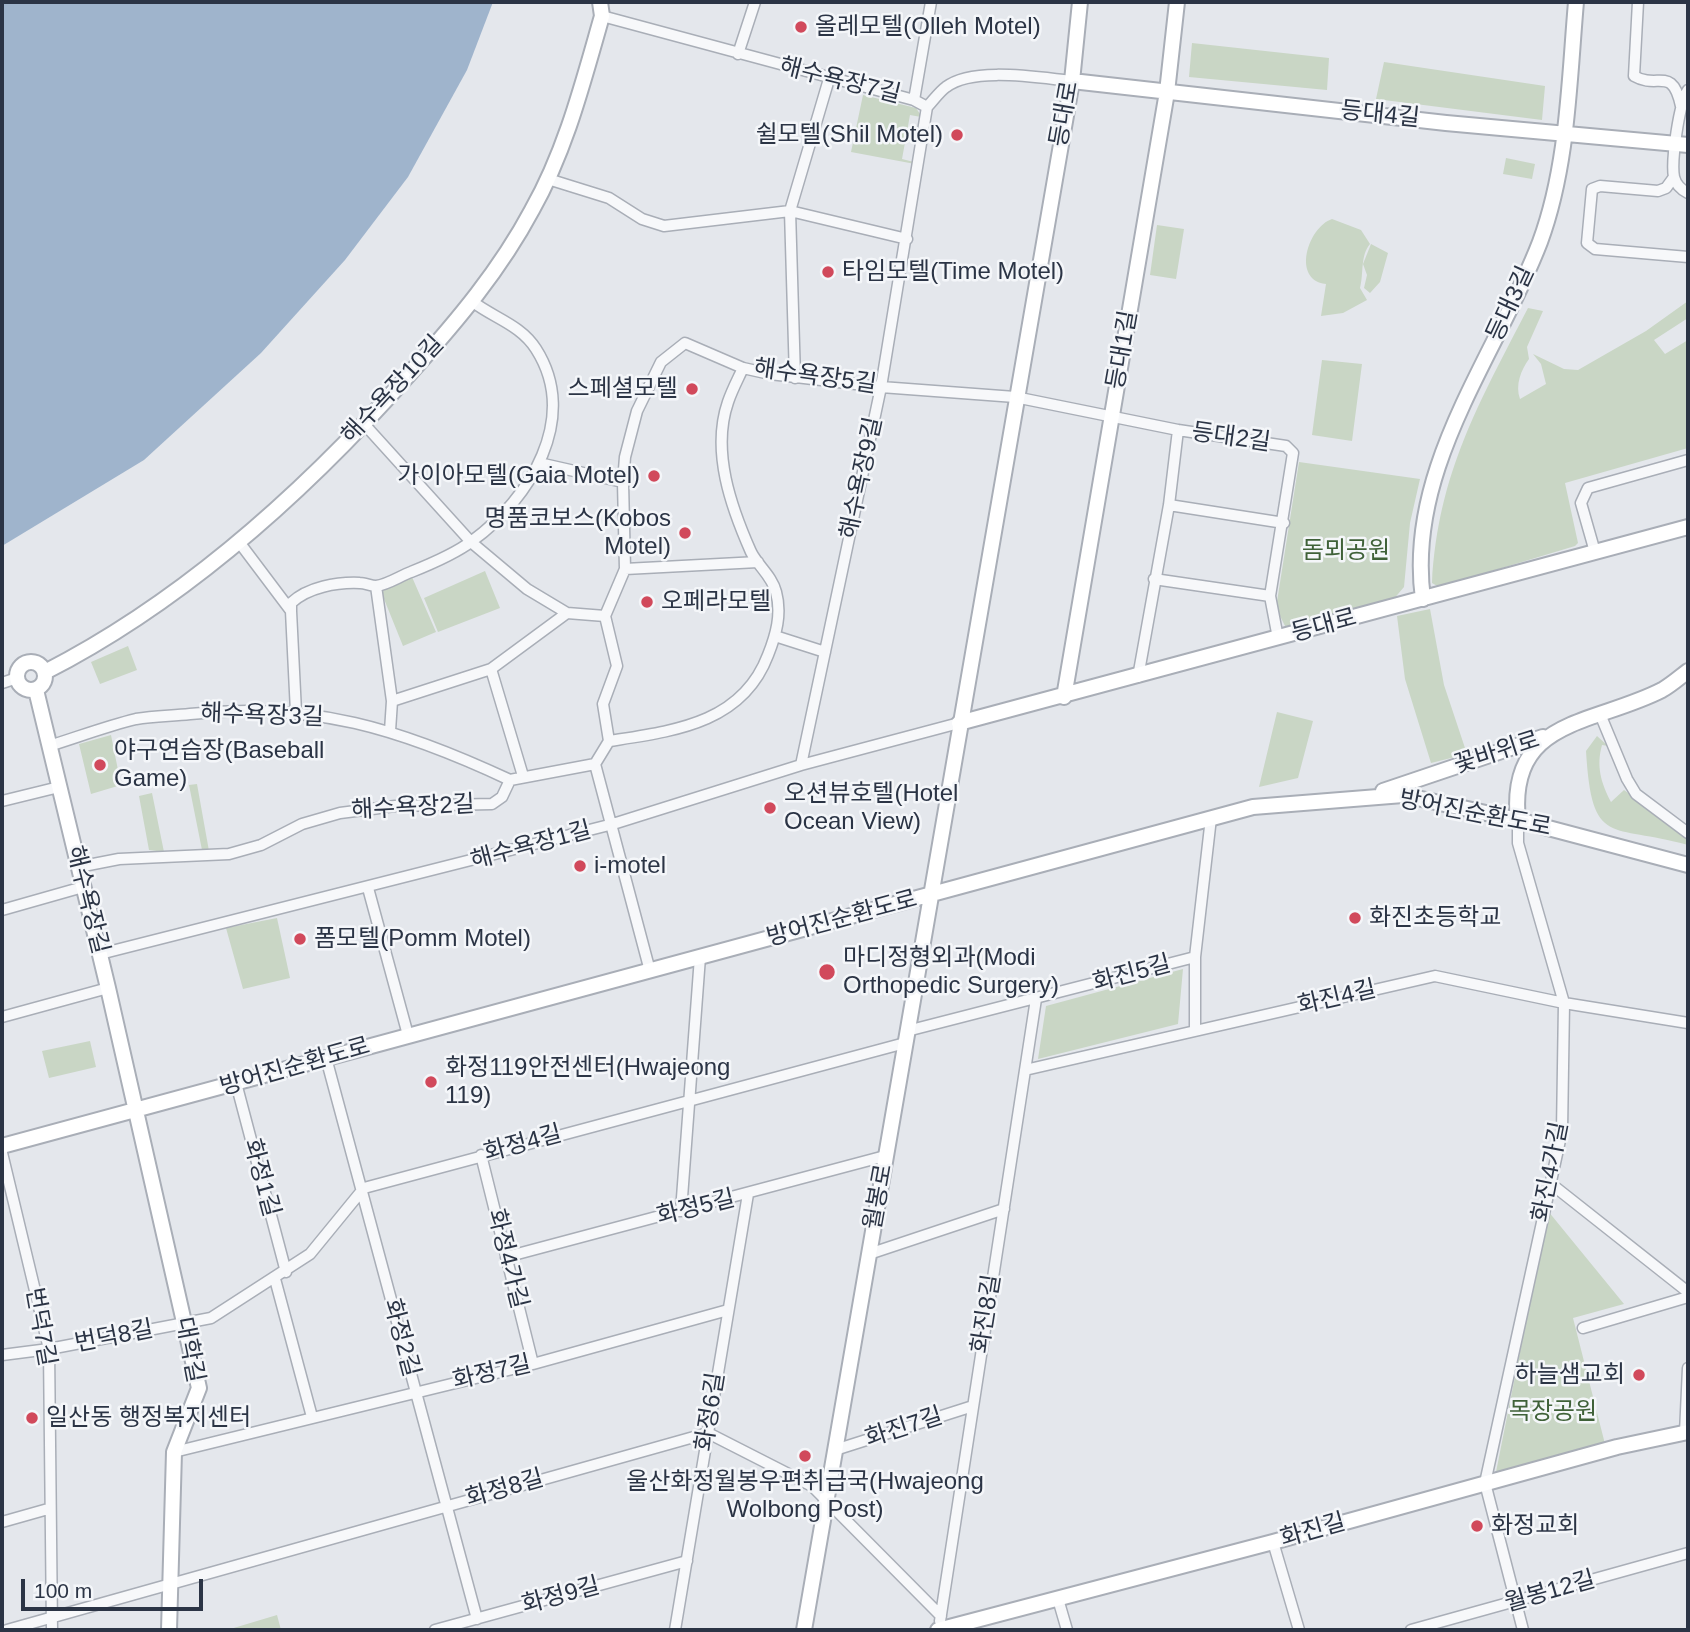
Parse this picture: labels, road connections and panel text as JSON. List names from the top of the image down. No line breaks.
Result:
{"streets":{"street":["해수욕장7길","등대로","등대4길","등대3길","등대1길","해수욕장5길","해수욕장10길","등대2길","해수욕장9길","해수욕장3길","꽃바위로","해수욕장2길","방어진순환도로","해수욕장1길","해수욕장길","화진5길","화진4길","화정4길","화진4가길","화정1길","월봉로","화정5길","화정4가길","화진8길","번덕7길","번덕8길","화정2길","대학길","화정7길","화정6길","화진7길","화정8길","화진길","월봉12길","화정9길"]},"crossings":[["해수욕장7길","등대로"],["해수욕장7길","등대4길"],["해수욕장7길","해수욕장10길"],["해수욕장7길","해수욕장9길"],["등대로","등대4길"],["등대로","등대3길"],["등대로","등대1길"],["등대로","해수욕장5길"],["등대로","등대2길"],["등대로","방어진순환도로"],["등대로","해수욕장1길"],["등대로","월봉로"],["등대4길","등대3길"],["등대4길","등대1길"],["등대1길","해수욕장5길"],["등대1길","등대2길"],["해수욕장5길","등대2길"],["해수욕장5길","해수욕장9길"],["해수욕장10길","해수욕장길"],["해수욕장9길","해수욕장1길"],["해수욕장3길","해수욕장2길"],["해수욕장3길","해수욕장길"],["꽃바위로","방어진순환도로"],["꽃바위로","화진4가길"],["해수욕장2길","해수욕장길"],["방어진순환도로","해수욕장길"],["방어진순환도로","화진4가길"],["방어진순환도로","화정1길"],["방어진순환도로","월봉로"],["방어진순환도로","화정2길"],["방어진순환도로","대학길"],["해수욕장1길","해수욕장길"],["해수욕장길","대학길"],["화진5길","화정4길"],["화진5길","월봉로"],["화진5길","화진8길"],["화진4길","화진4가길"],["화진4길","화진8길"],["화정4길","월봉로"],["화정4길","화정4가길"],["화정4길","화정2길"],["화진4가길","화진길"],["월봉로","화정5길"],["월봉로","화진7길"],["화정5길","화정4가길"],["화정5길","화정6길"],["화정4가길","화정7길"],["화진8길","화진7길"],["화진8길","화진길"],["번덕7길","번덕8길"],["번덕7길","화정8길"],["번덕8길","대학길"],["화정2길","화정7길"],["화정2길","화정8길"],["화정2길","화정9길"],["대학길","화정7길"],["대학길","화정8길"],["화정7길","화정6길"],["화정6길","화정8길"],["화정6길","화정9길"]],"parks":["돔뫼공원","목장공원"],"places":["올레모텔(Olleh Motel)","쉴모텔(Shil Motel)","타임모텔(Time Motel)","스페셜모텔","가이아모텔(Gaia Motel)","명품코보스(Kobos Motel)","오페라모텔","야구연습장(Baseball Game)","오션뷰호텔(Hotel Ocean View)","i-motel","화진초등학교","폼모텔(Pomm Motel)","마디정형외과(Modi Orthopedic Surgery)","화정119안전센터(Hwajeong 119)","하늘샘교회","일산동 행정복지센터","울산화정월봉우편취급국(Hwajeong Wolbong Post)","화정교회"],"scale_bar":"100 m"}
